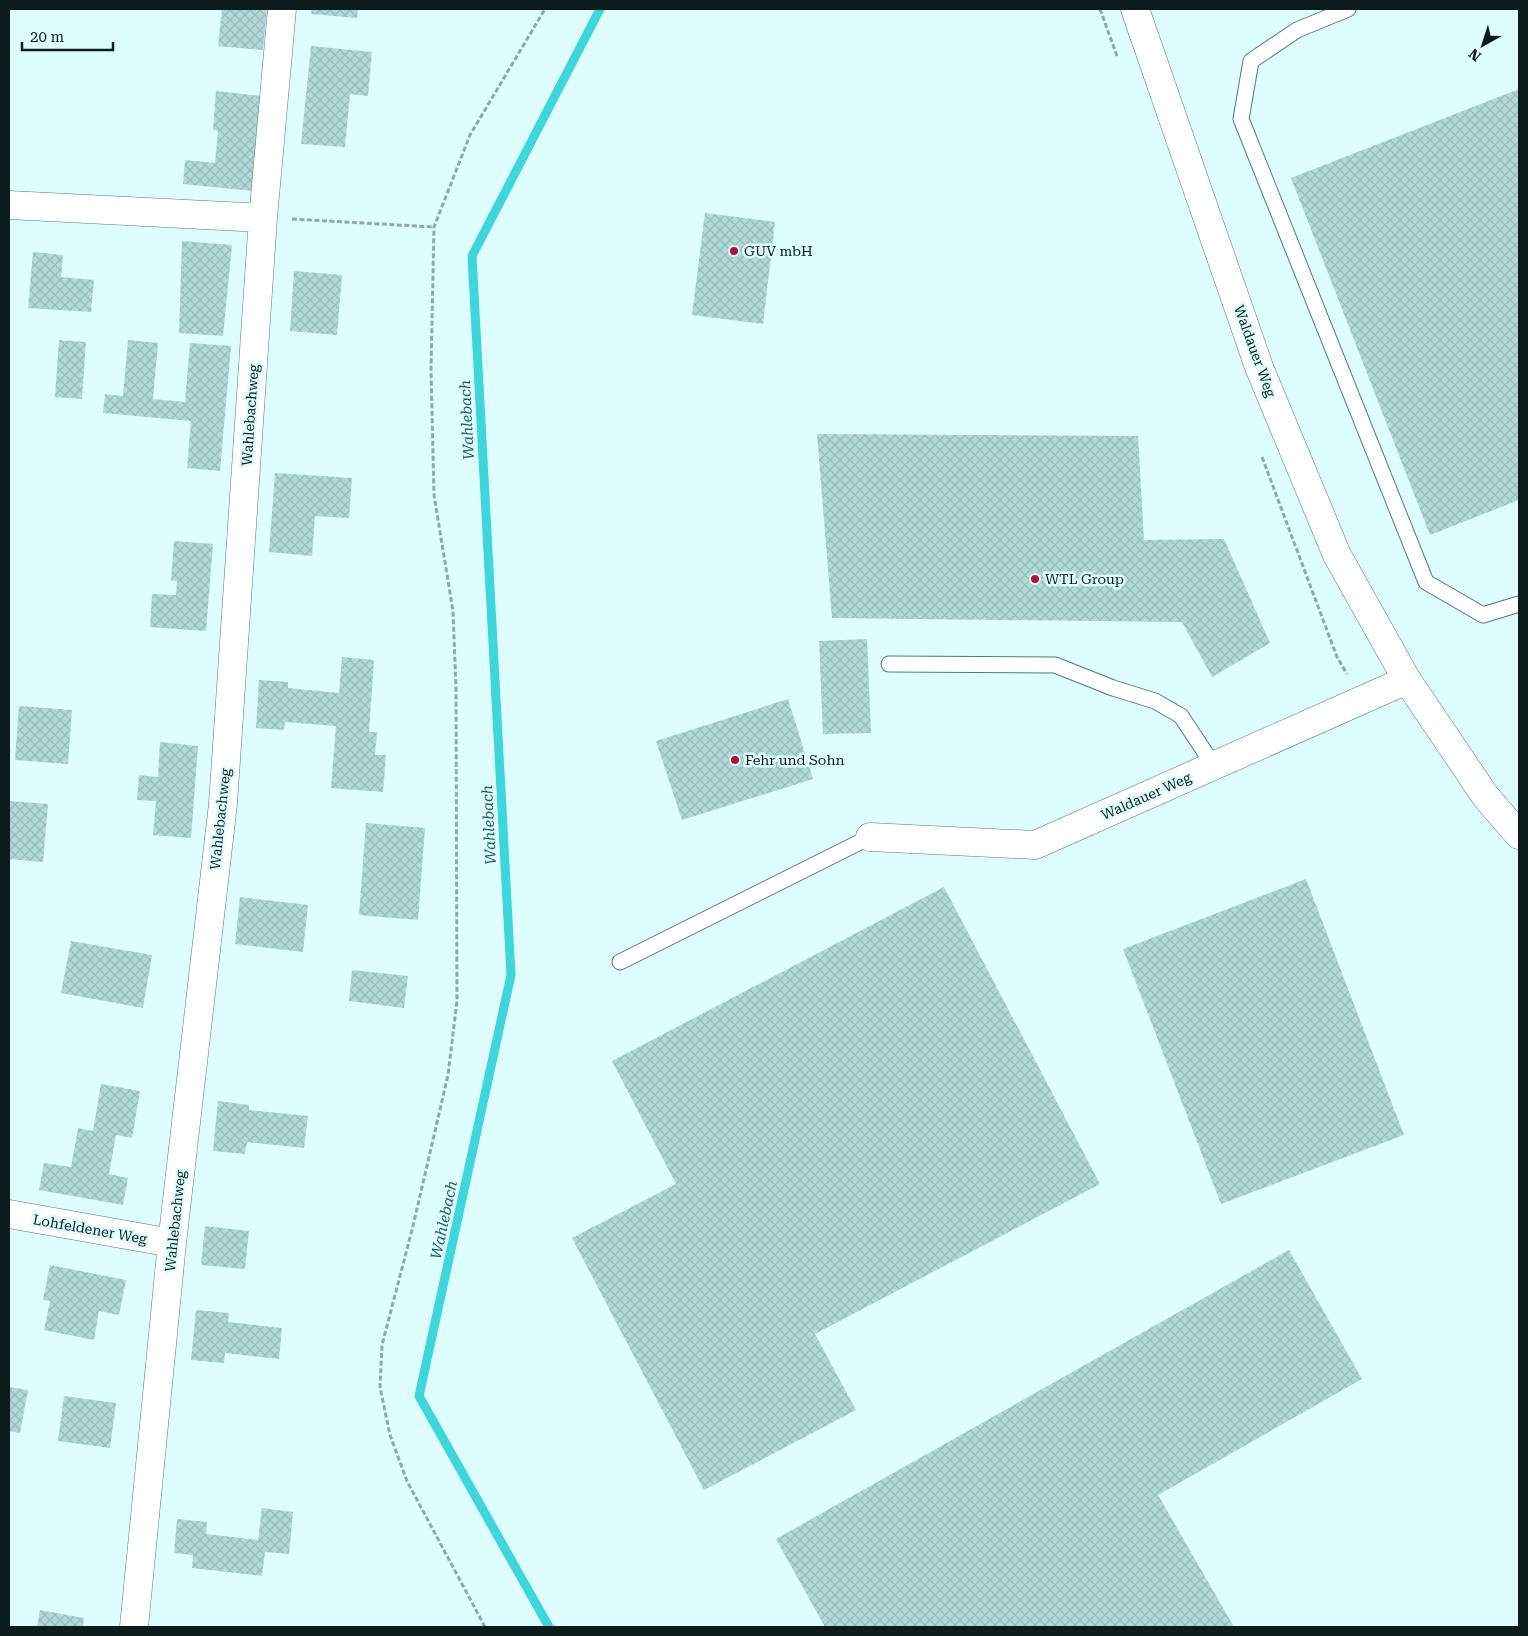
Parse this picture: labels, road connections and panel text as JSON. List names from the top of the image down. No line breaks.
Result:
{"streets":{"street":["Waldauer Weg","Wahlebachweg","Lohfeldener Weg"]},"crossings":[["Wahlebachweg","Lohfeldener Weg"]],"water":["Wahlebach"],"places":["GUV mbH","WTL Group","Fehr und Sohn"],"scale_bar":"20 m","north":"bottom left"}
